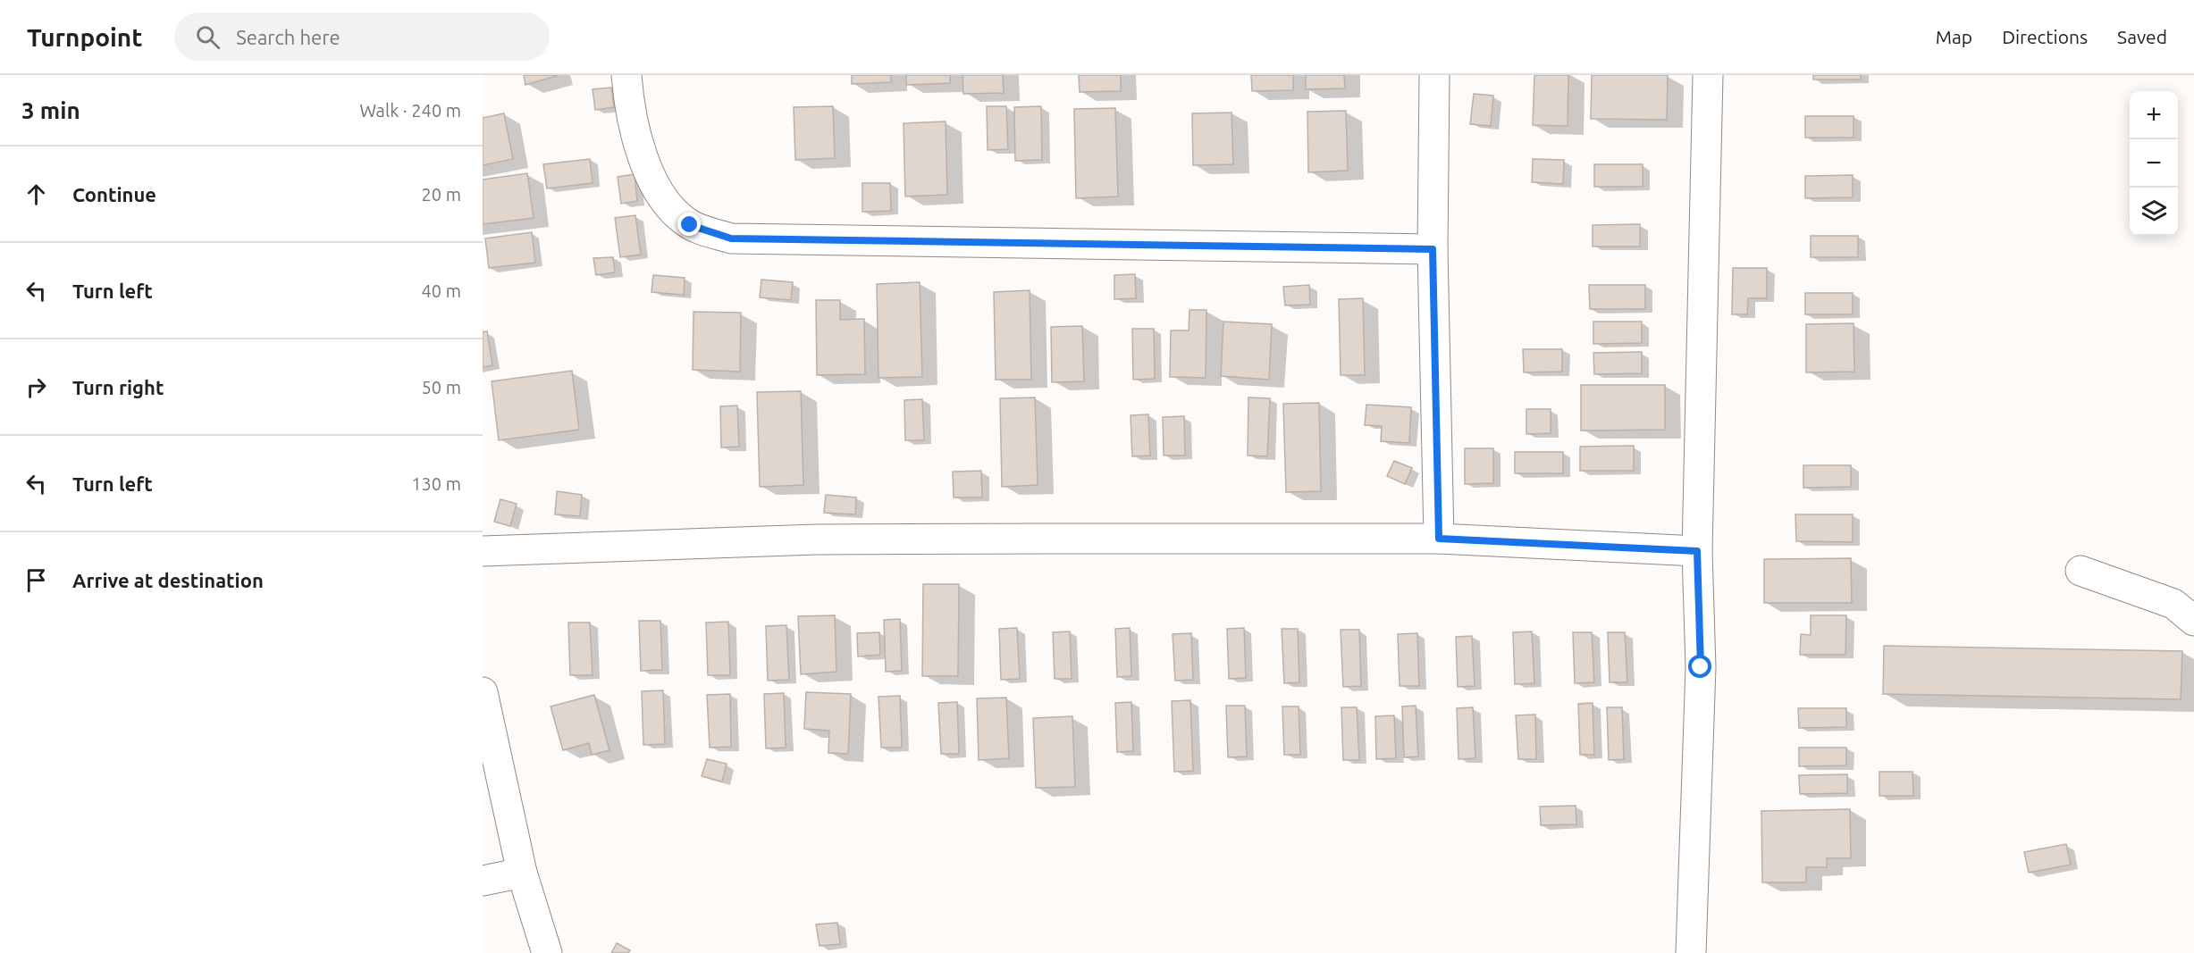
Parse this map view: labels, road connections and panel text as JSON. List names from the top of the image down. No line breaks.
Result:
{"page":{"header":"Turnpoint","search":"Search here","nav":["Map","Directions","Saved"],"heading":["3 min","Walk · 240 m"],"map_buttons":["+","−"],"list":[["Continue","20 m"],["Turn left","40 m"],["Turn right","50 m"],["Turn left","130 m"],"Arrive at destination"]}}
